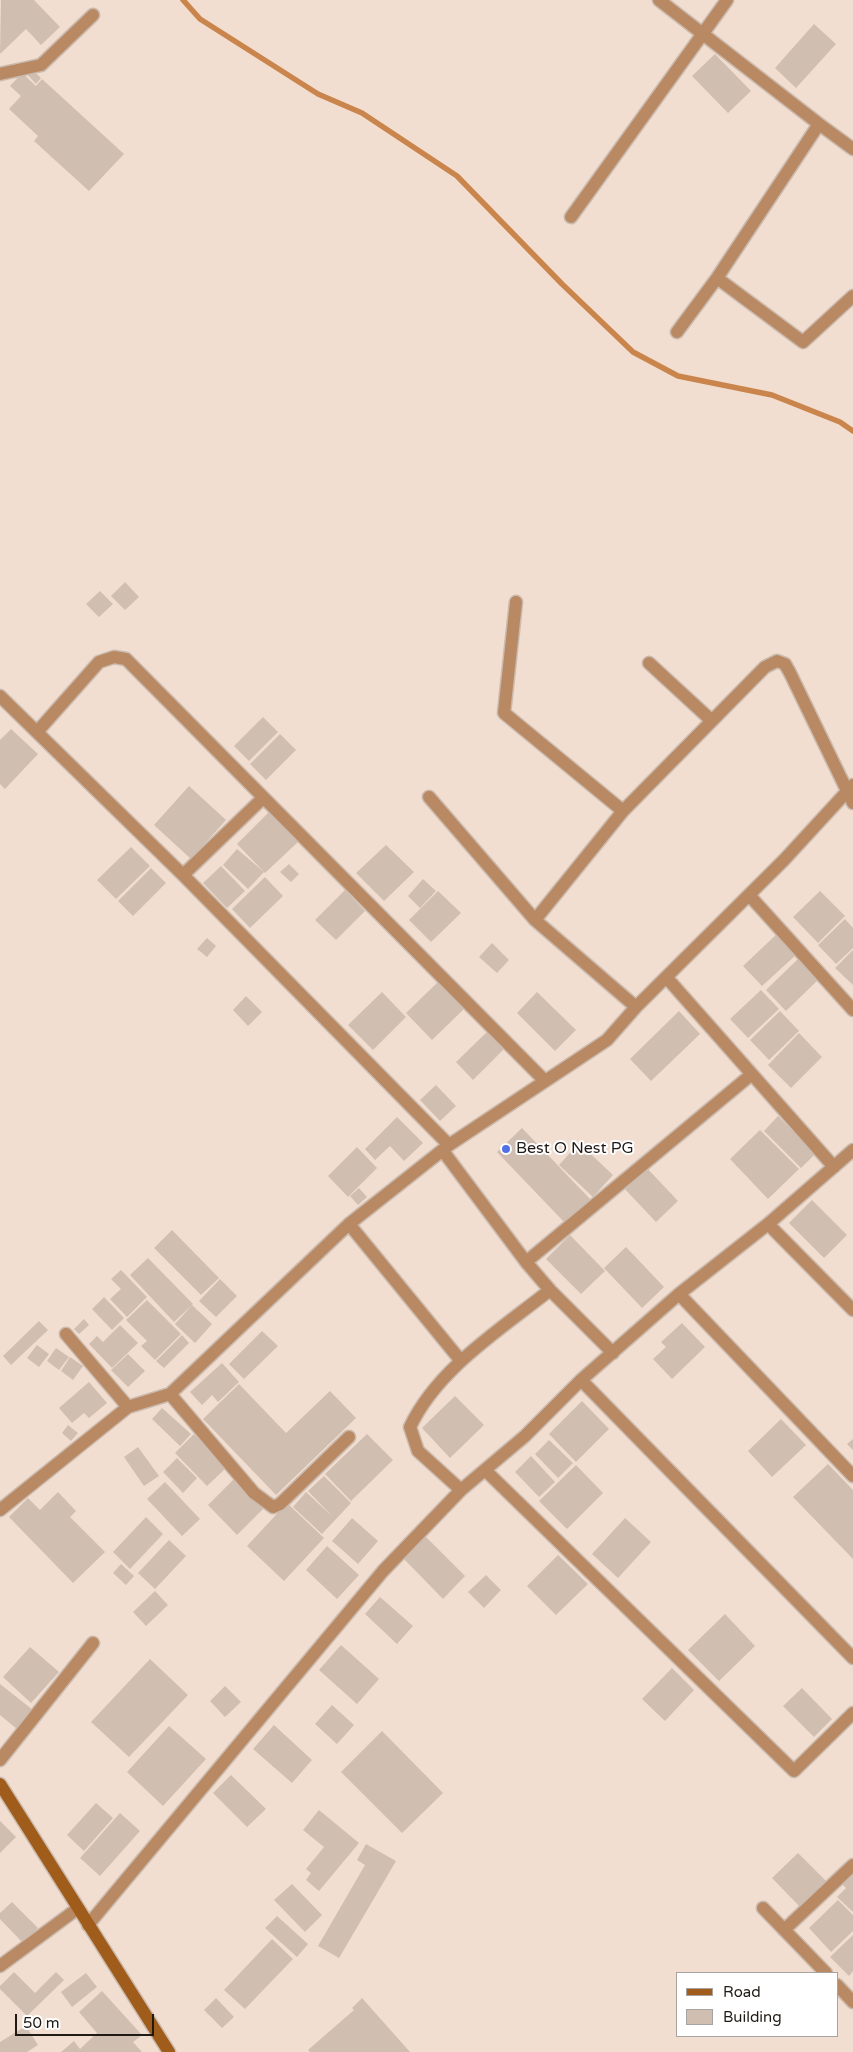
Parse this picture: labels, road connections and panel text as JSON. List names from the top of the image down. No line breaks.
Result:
{"places":["Best O Nest PG"],"legend":["Road","Building"],"scale_bar":"50 m"}
